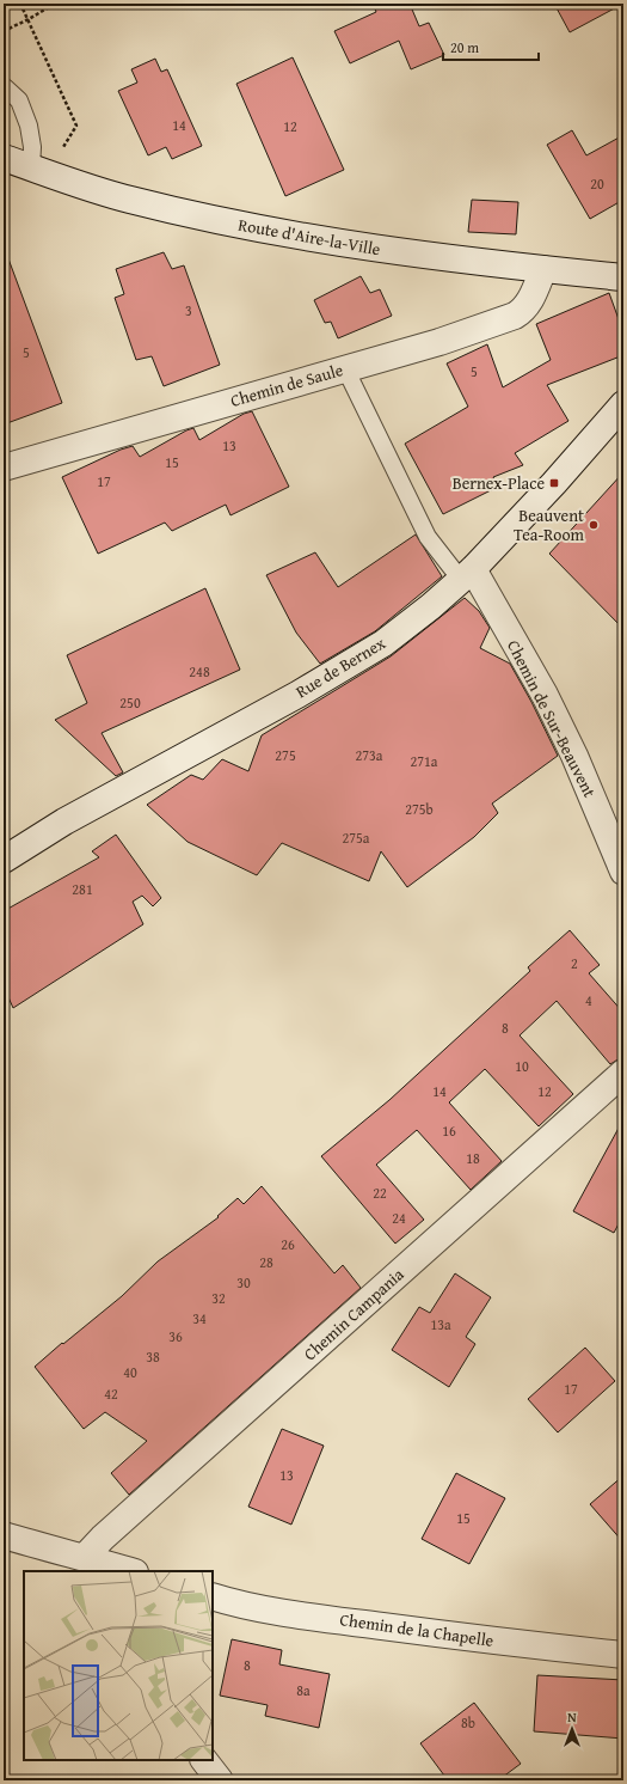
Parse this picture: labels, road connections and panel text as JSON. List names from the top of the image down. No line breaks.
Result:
{"streets":{"street":["Route d'Aire-la-Ville","Chemin de Saule","Rue de Bernex","Chemin de Sur-Beauvent","Chemin Campania","Chemin de la Chapelle"]},"crossings":[["Route d'Aire-la-Ville","Chemin de Saule"],["Rue de Bernex","Chemin de Sur-Beauvent"]],"places":{"transit":["Bernex-Place"],"other":["Beauvent Tea-Room"]},"house_numbers":["14","12","20","3","5","5","13","15","17","248","250","275","273a","271a","275b","275a","281","2","4","8","10","14","12","16","18","22","24","26","28","30","32","34","13a","36","38","40","17","42","13","15","8","8a","8b"],"scale_bar":"20 m","north":"top"}
